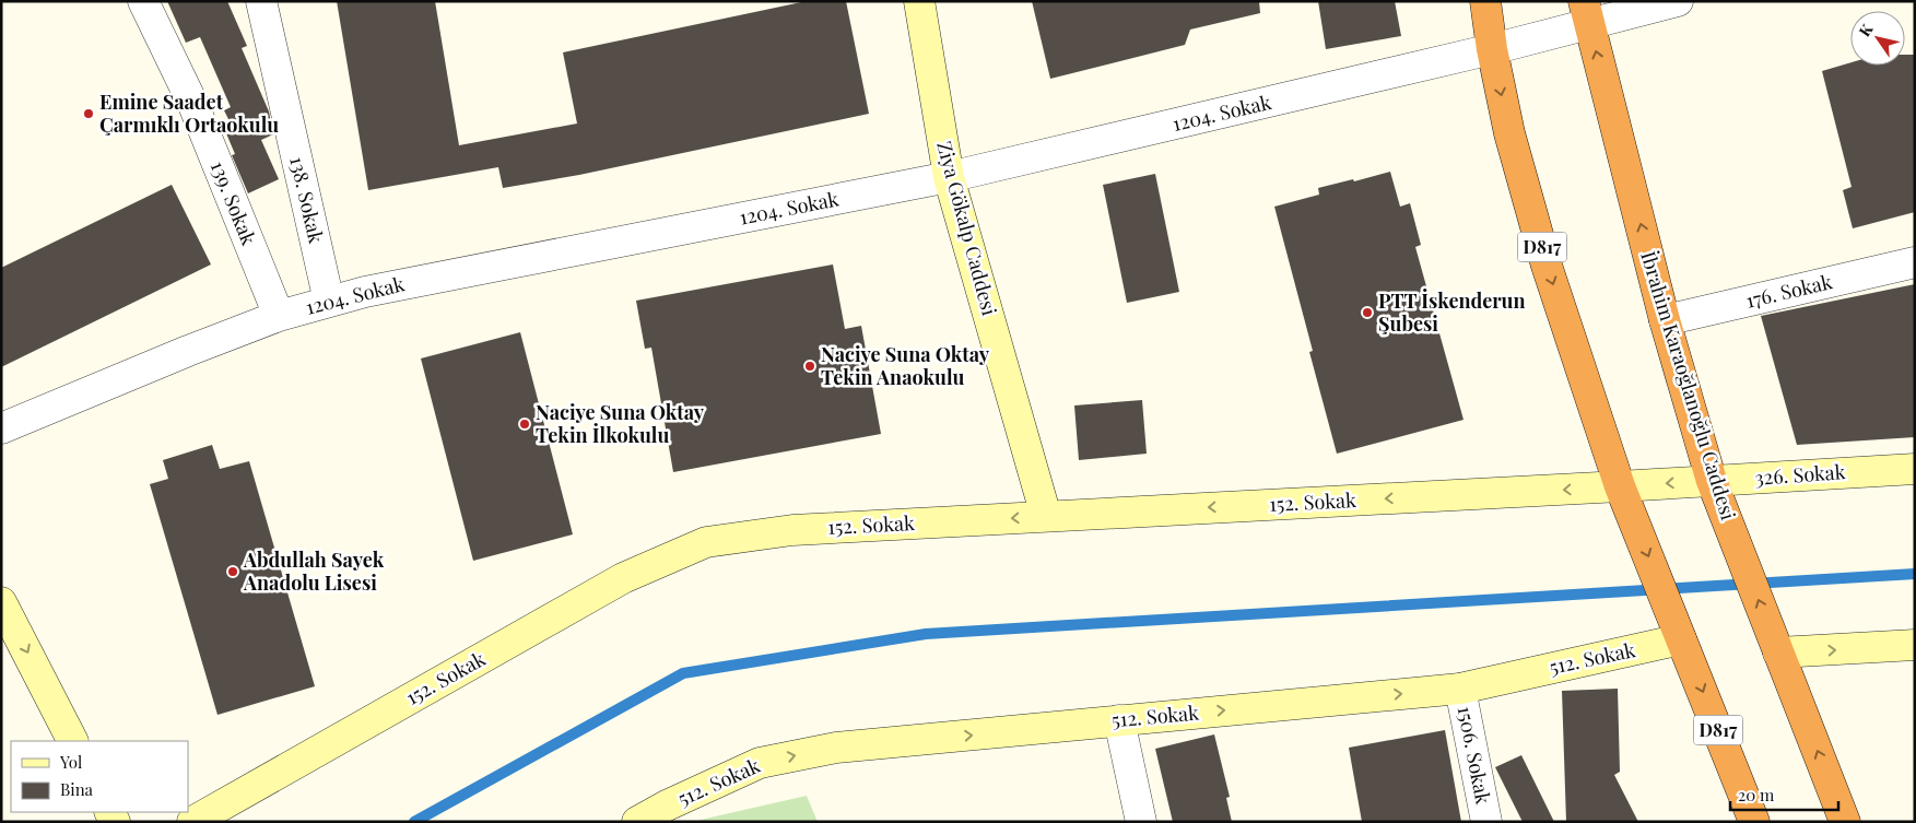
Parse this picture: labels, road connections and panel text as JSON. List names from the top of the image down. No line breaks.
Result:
{"streets":{"highway":["D817","İbrahim Karaoğlanoğlu Caddesi"],"street":["1204. Sokak","138. Sokak","139. Sokak","Ziya Gökalp Caddesi","176. Sokak","326. Sokak","152. Sokak","512. Sokak","1506. Sokak"]},"crossings":[["1204. Sokak","138. Sokak"],["1204. Sokak","139. Sokak"],["1204. Sokak","Ziya Gökalp Caddesi"],["1204. Sokak","D817"],["1204. Sokak","İbrahim Karaoğlanoğlu Caddesi"],["Ziya Gökalp Caddesi","152. Sokak"],["D817","326. Sokak"],["D817","152. Sokak"],["D817","512. Sokak"],["176. Sokak","İbrahim Karaoğlanoğlu Caddesi"],["İbrahim Karaoğlanoğlu Caddesi","326. Sokak"],["326. Sokak","152. Sokak"],["512. Sokak","1506. Sokak"]],"one_way":["152. Sokak","512. Sokak"],"places":["Emine Saadet Çarmıklı Ortaokulu","PTT İskenderun Şubesi","Naciye Suna Oktay Tekin Anaokulu","Naciye Suna Oktay Tekin İlkokulu","Abdullah Sayek Anadolu Lisesi"],"legend":["Yol","Bina"],"scale_bar":"20 m","north":"top left"}
